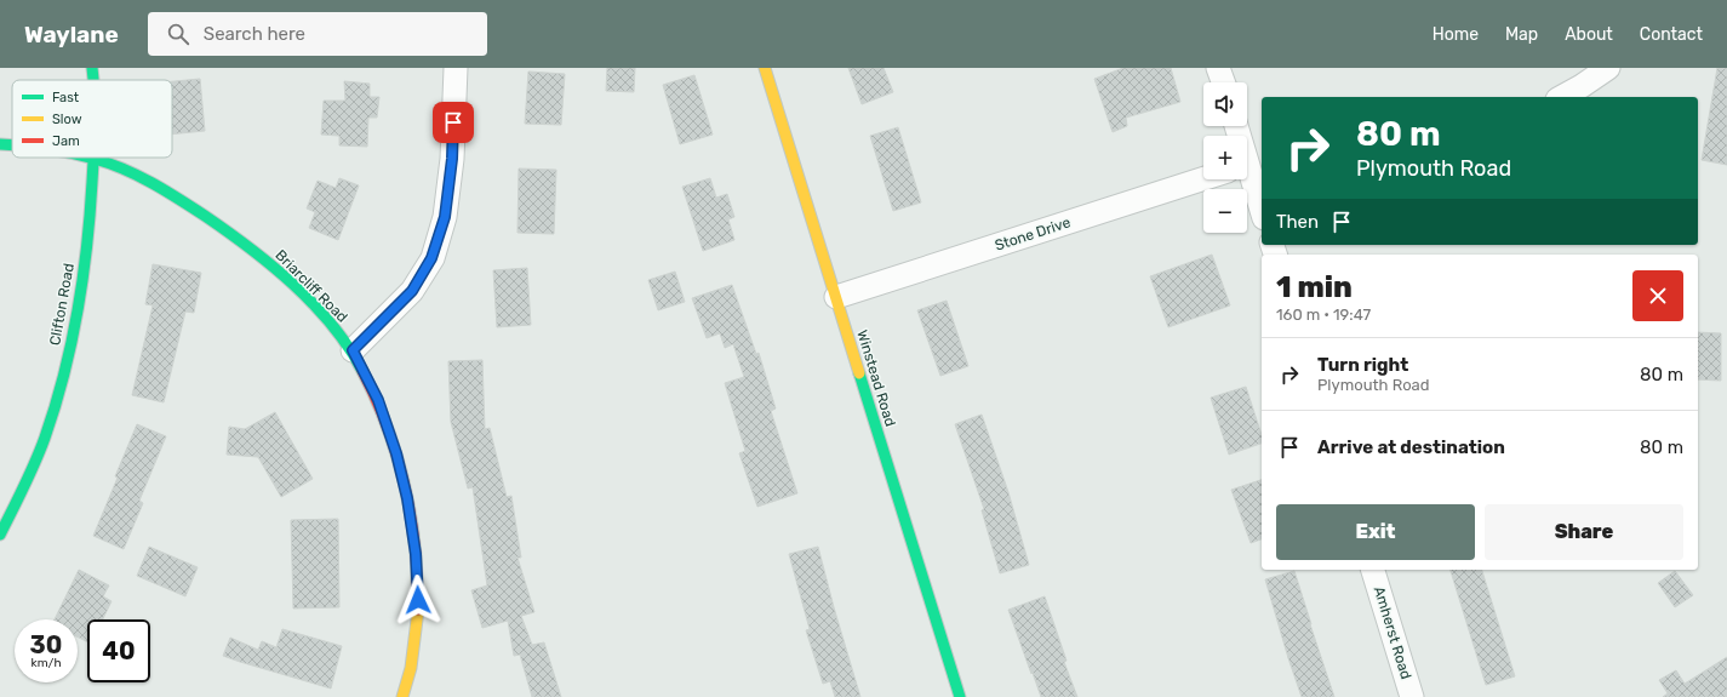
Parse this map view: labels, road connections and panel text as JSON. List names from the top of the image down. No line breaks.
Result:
{"streets":{"street":["Stone Drive","Briarcliff Road","Clifton Road","Winstead Road","Amherst Road"]},"crossings":[["Stone Drive","Winstead Road"],["Briarcliff Road","Clifton Road"]],"legend":["Fast","Slow","Jam"],"page":{"header":"Waylane","search":"Search here","nav":["Home","Map","About","Contact"],"map_buttons":["+","−"],"turn":["80 m","Plymouth Road"],"then":"Then","heading":["1 min","160 m · 19:47"],"list":[{"name":"Turn right","note":"Plymouth Road","value":"80 m"},{"name":"Arrive at destination","value":"80 m"}],"buttons":["Exit","Share"],"speed":"30 km/h","limit":"40"}}
